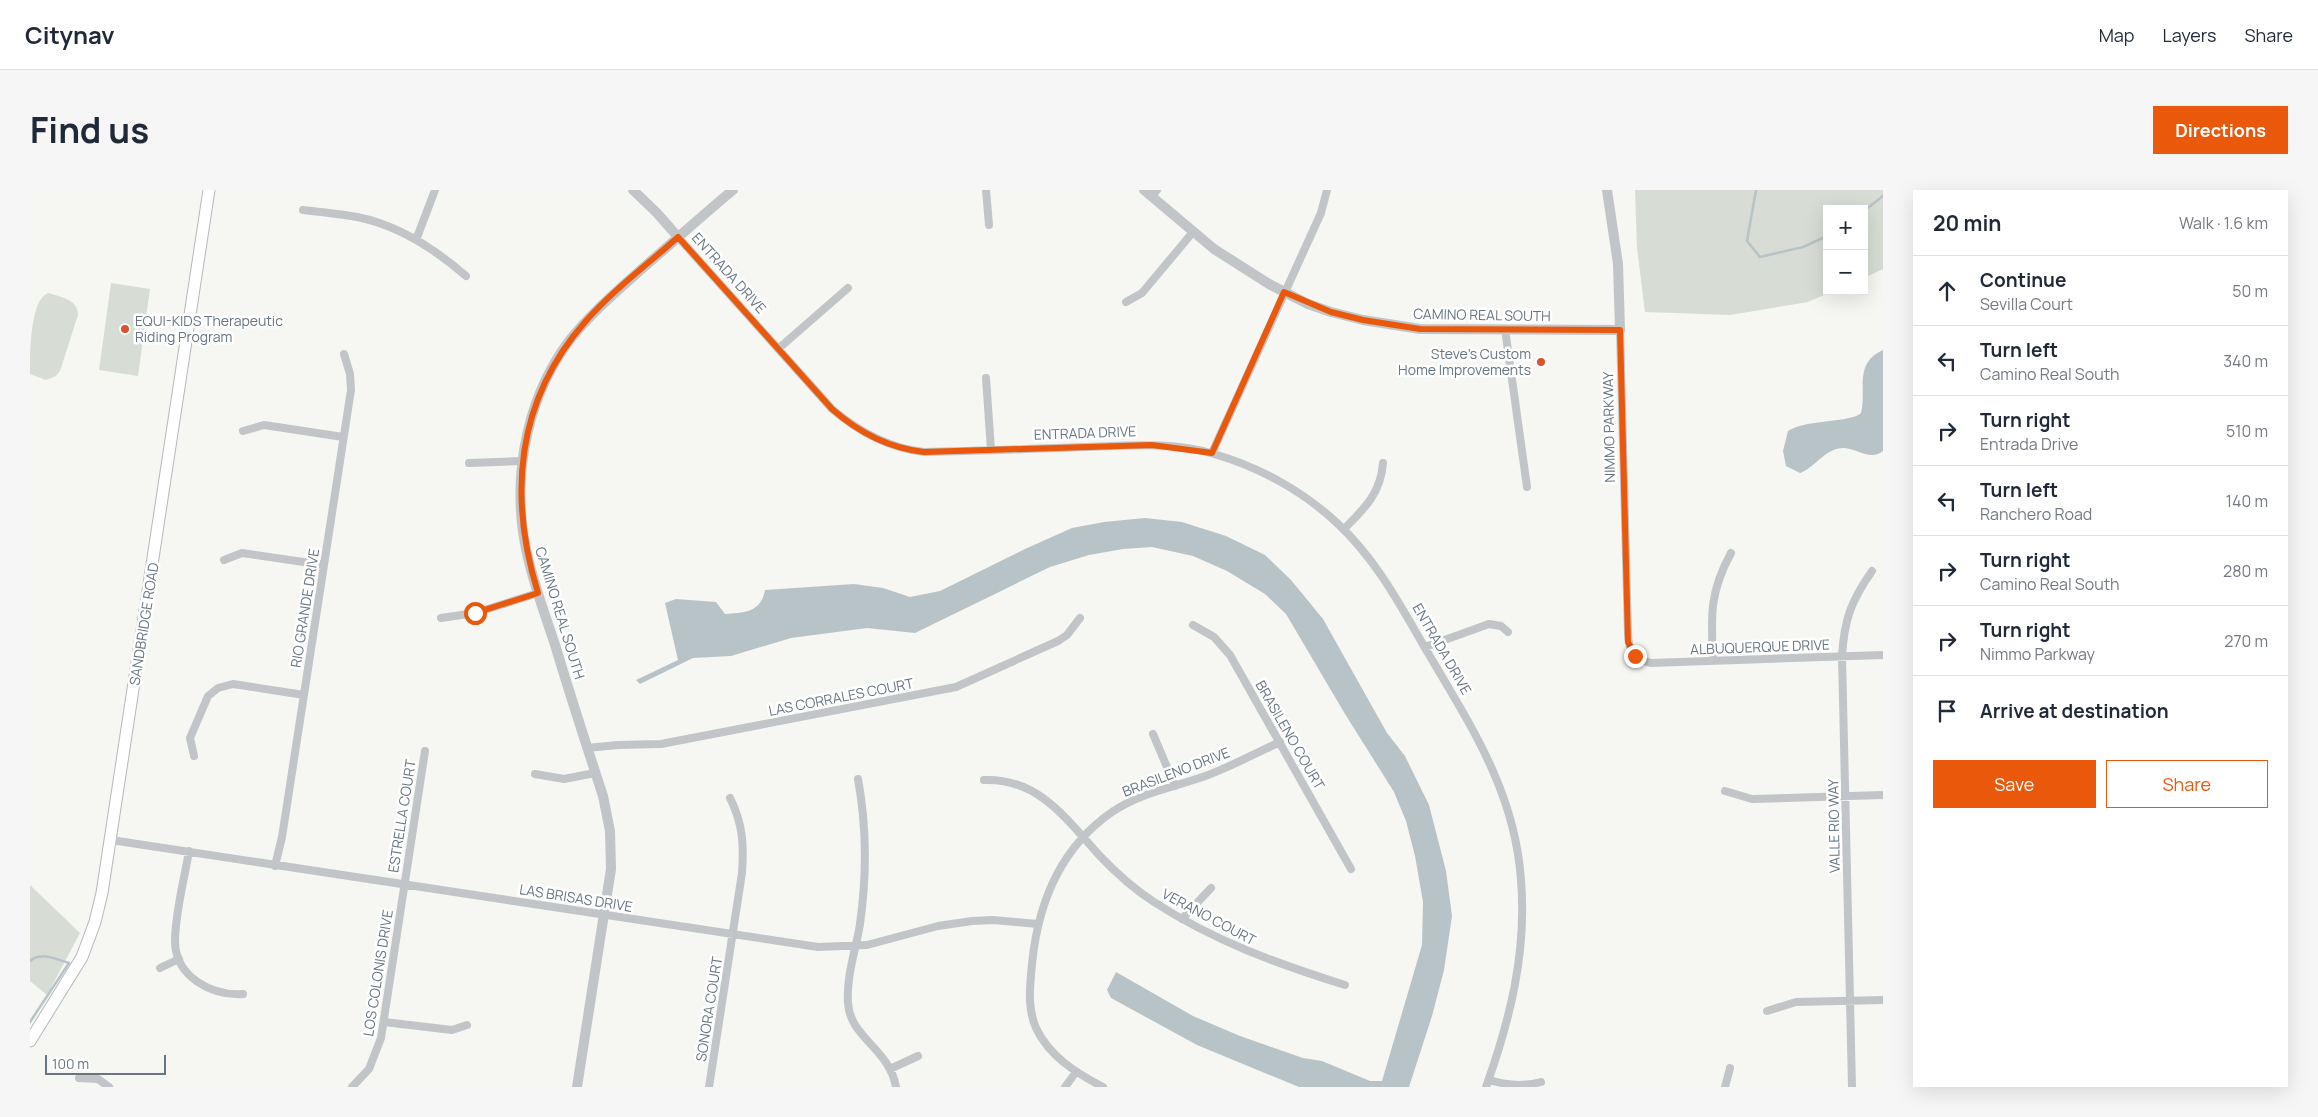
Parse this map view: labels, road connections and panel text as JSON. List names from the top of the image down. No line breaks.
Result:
{"streets":{"main road":["SANDBRIDGE ROAD"],"street":["ENTRADA DRIVE","CAMINO REAL SOUTH","NIMMO PARKWAY","RIO GRANDE DRIVE","ALBUQUERQUE DRIVE","LAS CORRALES COURT","BRASILENO COURT","BRASILENO DRIVE","ESTRELLA COURT","VALLE RIO WAY","LAS BRISAS DRIVE","VERANO COURT","LOS COLONIS DRIVE","SONORA COURT"]},"crossings":[["ENTRADA DRIVE","CAMINO REAL SOUTH"],["CAMINO REAL SOUTH","NIMMO PARKWAY"],["CAMINO REAL SOUTH","LAS CORRALES COURT"],["CAMINO REAL SOUTH","LAS BRISAS DRIVE"],["NIMMO PARKWAY","ALBUQUERQUE DRIVE"],["RIO GRANDE DRIVE","LAS BRISAS DRIVE"],["SANDBRIDGE ROAD","LAS BRISAS DRIVE"],["ALBUQUERQUE DRIVE","VALLE RIO WAY"],["BRASILENO COURT","BRASILENO DRIVE"],["BRASILENO DRIVE","LAS BRISAS DRIVE"],["BRASILENO DRIVE","VERANO COURT"],["ESTRELLA COURT","LAS BRISAS DRIVE"],["ESTRELLA COURT","LOS COLONIS DRIVE"],["LAS BRISAS DRIVE","LOS COLONIS DRIVE"],["LAS BRISAS DRIVE","SONORA COURT"]],"places":["EQUI-KIDS Therapeutic Riding Program","Steve's Custom Home Improvements"],"scale_bar":"100 m","page":{"header":"Citynav","nav":["Map","Layers","Share"],"title":"Find us","buttons":["Directions",["Save","Share"]],"heading":["20 min","Walk · 1.6 km"],"map_buttons":["+","−"],"list":[["Continue","Sevilla Court","50 m"],["Turn left","Camino Real South","340 m"],["Turn right","Entrada Drive","510 m"],["Turn left","Ranchero Road","140 m"],["Turn right","Camino Real South","280 m"],["Turn right","Nimmo Parkway","270 m"],"Arrive at destination"],"scale":"100 m"}}
